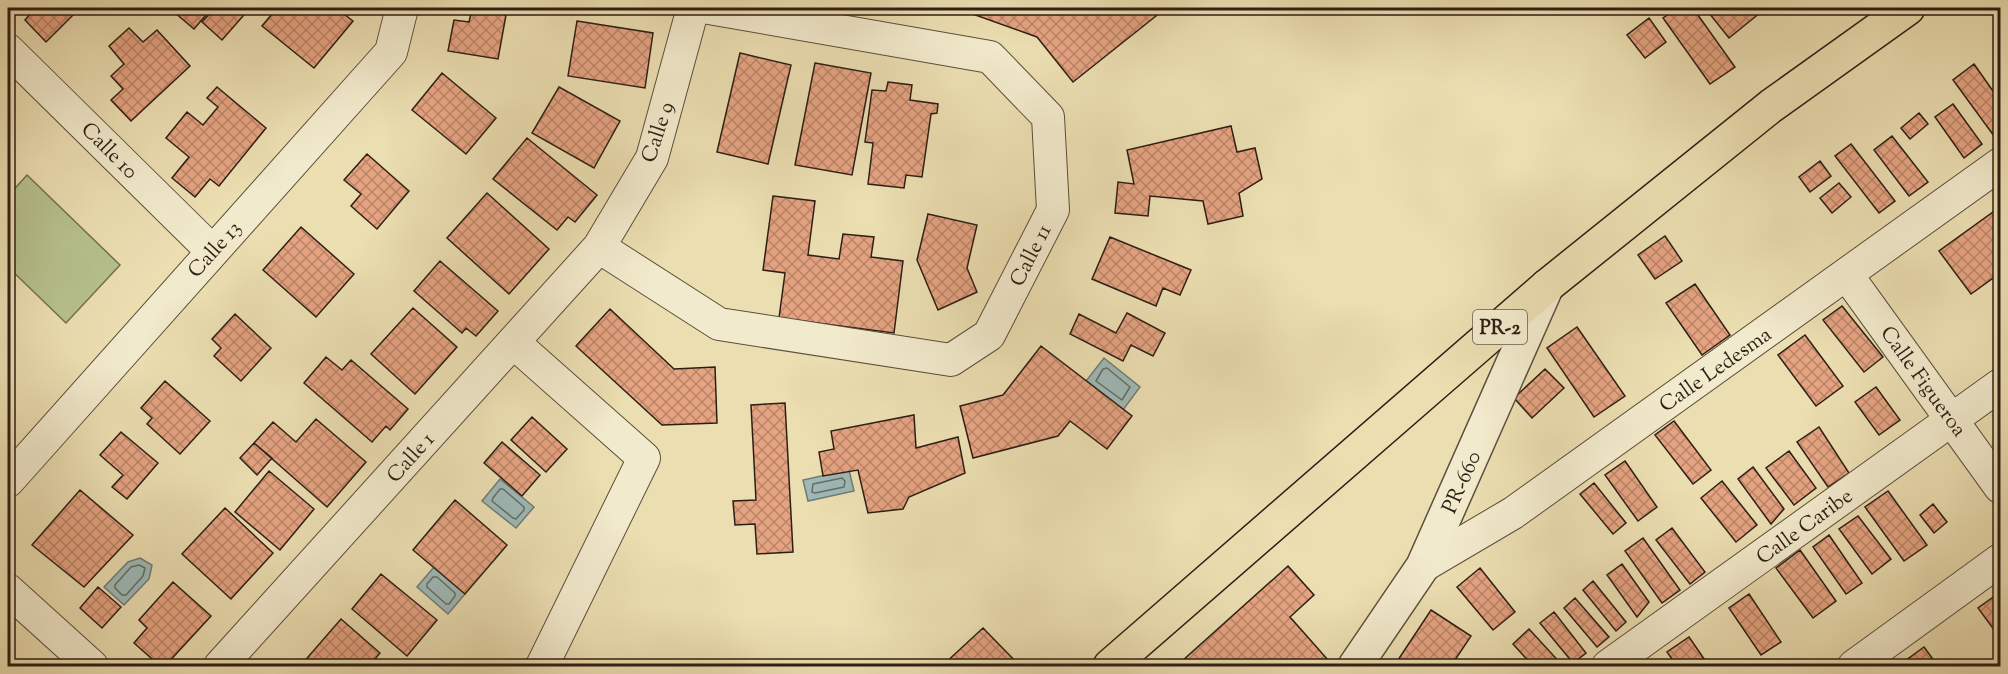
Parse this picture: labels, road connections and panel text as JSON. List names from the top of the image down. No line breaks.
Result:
{"streets":{"main road":["PR-2"],"street":["Calle 9","Calle 10","Calle 13","Calle 11","Calle Ledesma","Calle Figueroa","Calle 1","PR-660","Calle Caribe"]},"crossings":[["Calle 9","Calle 11"],["Calle 9","Calle 1"],["Calle 10","Calle 13"],["Calle 11","Calle 1"],["PR-2","PR-660"],["Calle Ledesma","Calle Figueroa"],["Calle Ledesma","PR-660"],["Calle Figueroa","Calle Caribe"]]}
